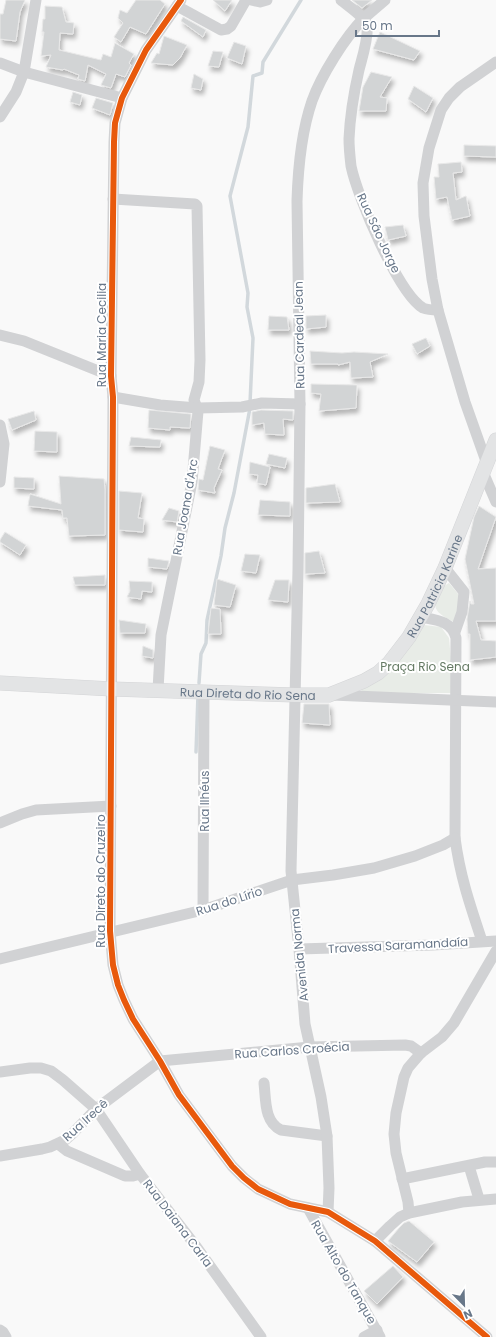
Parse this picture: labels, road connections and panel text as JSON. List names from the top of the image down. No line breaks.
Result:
{"streets":{"main road":["Rua Patricia Karine","Rua Direta do Rio Sena"],"street":["Rua Sâo Jorge","Rua Maria Cecilia","Rua Cardeal Jean","Rua Joana d'Arc","Rua Ilhéus","Rua Direto do Cruzeiro","Rua do Lírio","Travessa Saramandaía","Avenida Norma","Rua Carlos Croécia","Rua Irecê","Rua Daiana Carla","Rua Alto do Tanque"]},"crossings":[["Rua Sâo Jorge","Rua Cardeal Jean"],["Rua Maria Cecilia","Rua Joana d'Arc"],["Rua Maria Cecilia","Rua Direta do Rio Sena"],["Rua Maria Cecilia","Rua Direto do Cruzeiro"],["Rua Cardeal Jean","Rua Direta do Rio Sena"],["Rua Cardeal Jean","Avenida Norma"],["Rua Joana d'Arc","Rua Direta do Rio Sena"],["Rua Patricia Karine","Rua Direta do Rio Sena"],["Rua Direta do Rio Sena","Rua Ilhéus"],["Rua Direta do Rio Sena","Rua Direto do Cruzeiro"],["Rua Direta do Rio Sena","Avenida Norma"],["Rua Ilhéus","Rua do Lírio"],["Rua Direto do Cruzeiro","Rua do Lírio"],["Rua Direto do Cruzeiro","Avenida Norma"],["Rua Direto do Cruzeiro","Rua Carlos Croécia"],["Rua Direto do Cruzeiro","Rua Irecê"],["Rua Direto do Cruzeiro","Rua Alto do Tanque"],["Rua do Lírio","Avenida Norma"],["Travessa Saramandaía","Avenida Norma"],["Avenida Norma","Rua Carlos Croécia"],["Rua Carlos Croécia","Rua Irecê"],["Rua Irecê","Rua Daiana Carla"]],"parks":["Praça Rio Sena"],"scale_bar":"50 m","north":"bottom right"}
